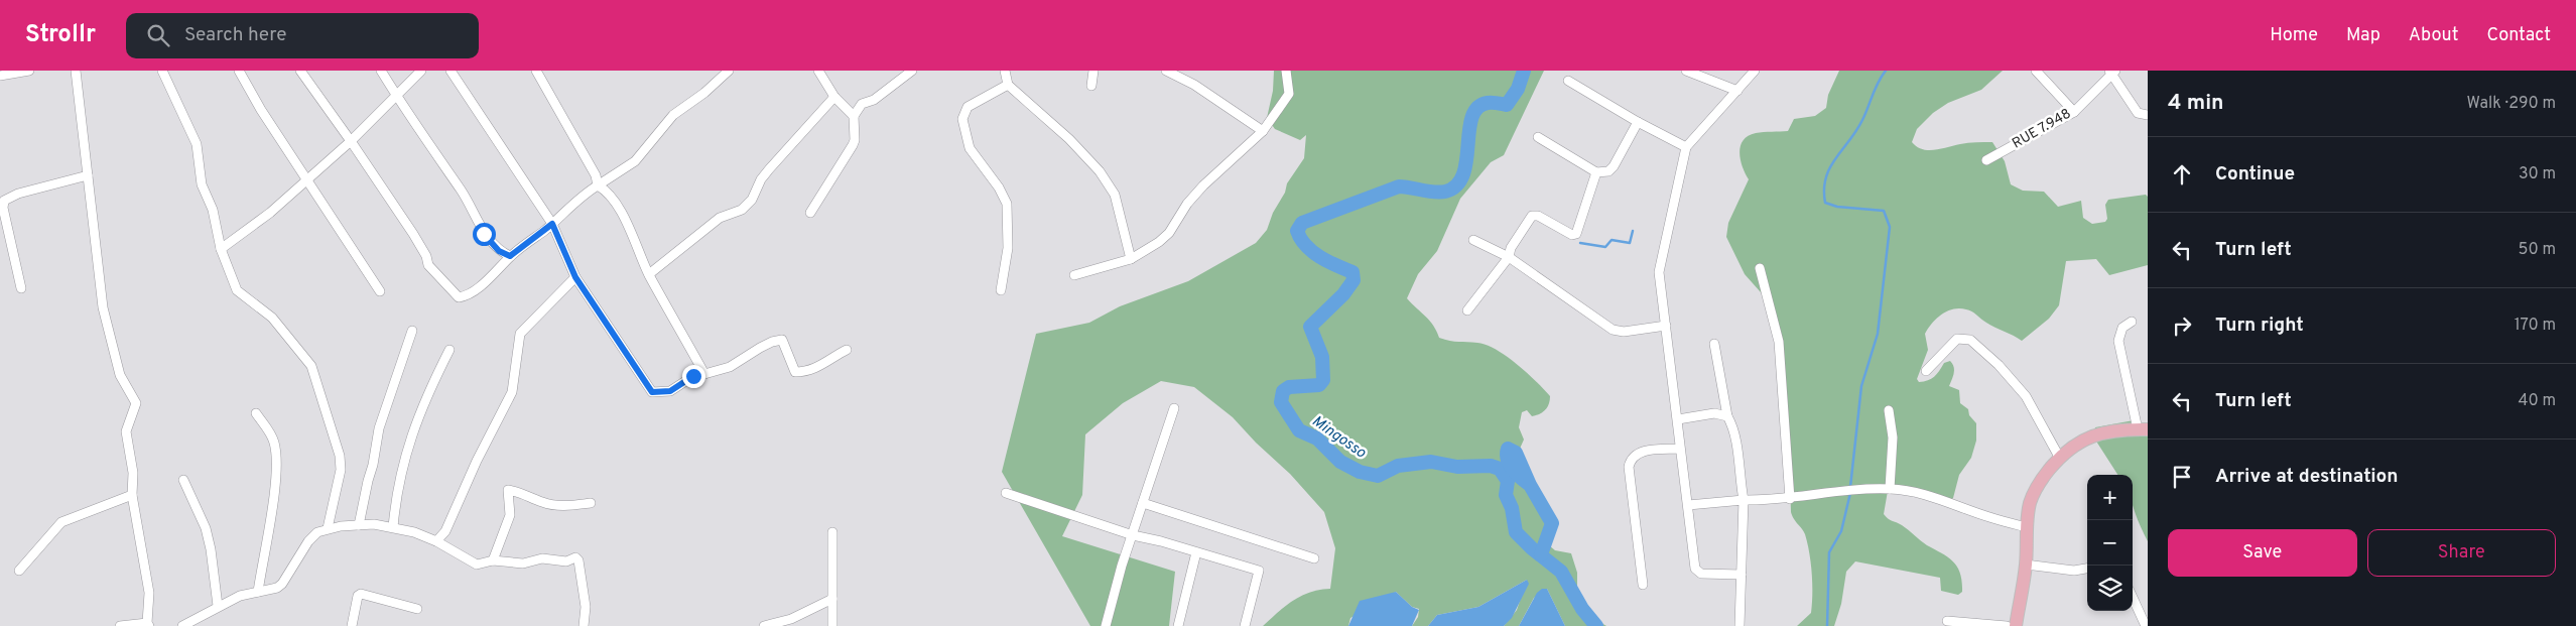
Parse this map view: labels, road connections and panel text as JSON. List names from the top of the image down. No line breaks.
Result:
{"streets":{"street":["RUE 7.948"]},"water":["Mingosso"],"page":{"header":"Strollr","search":"Search here","nav":["Home","Map","About","Contact"],"heading":["4 min","Walk · 290 m"],"list":[["Continue","30 m"],["Turn left","50 m"],["Turn right","170 m"],["Turn left","40 m"],"Arrive at destination"],"map_buttons":["+","−"],"buttons":["Save","Share"]}}
